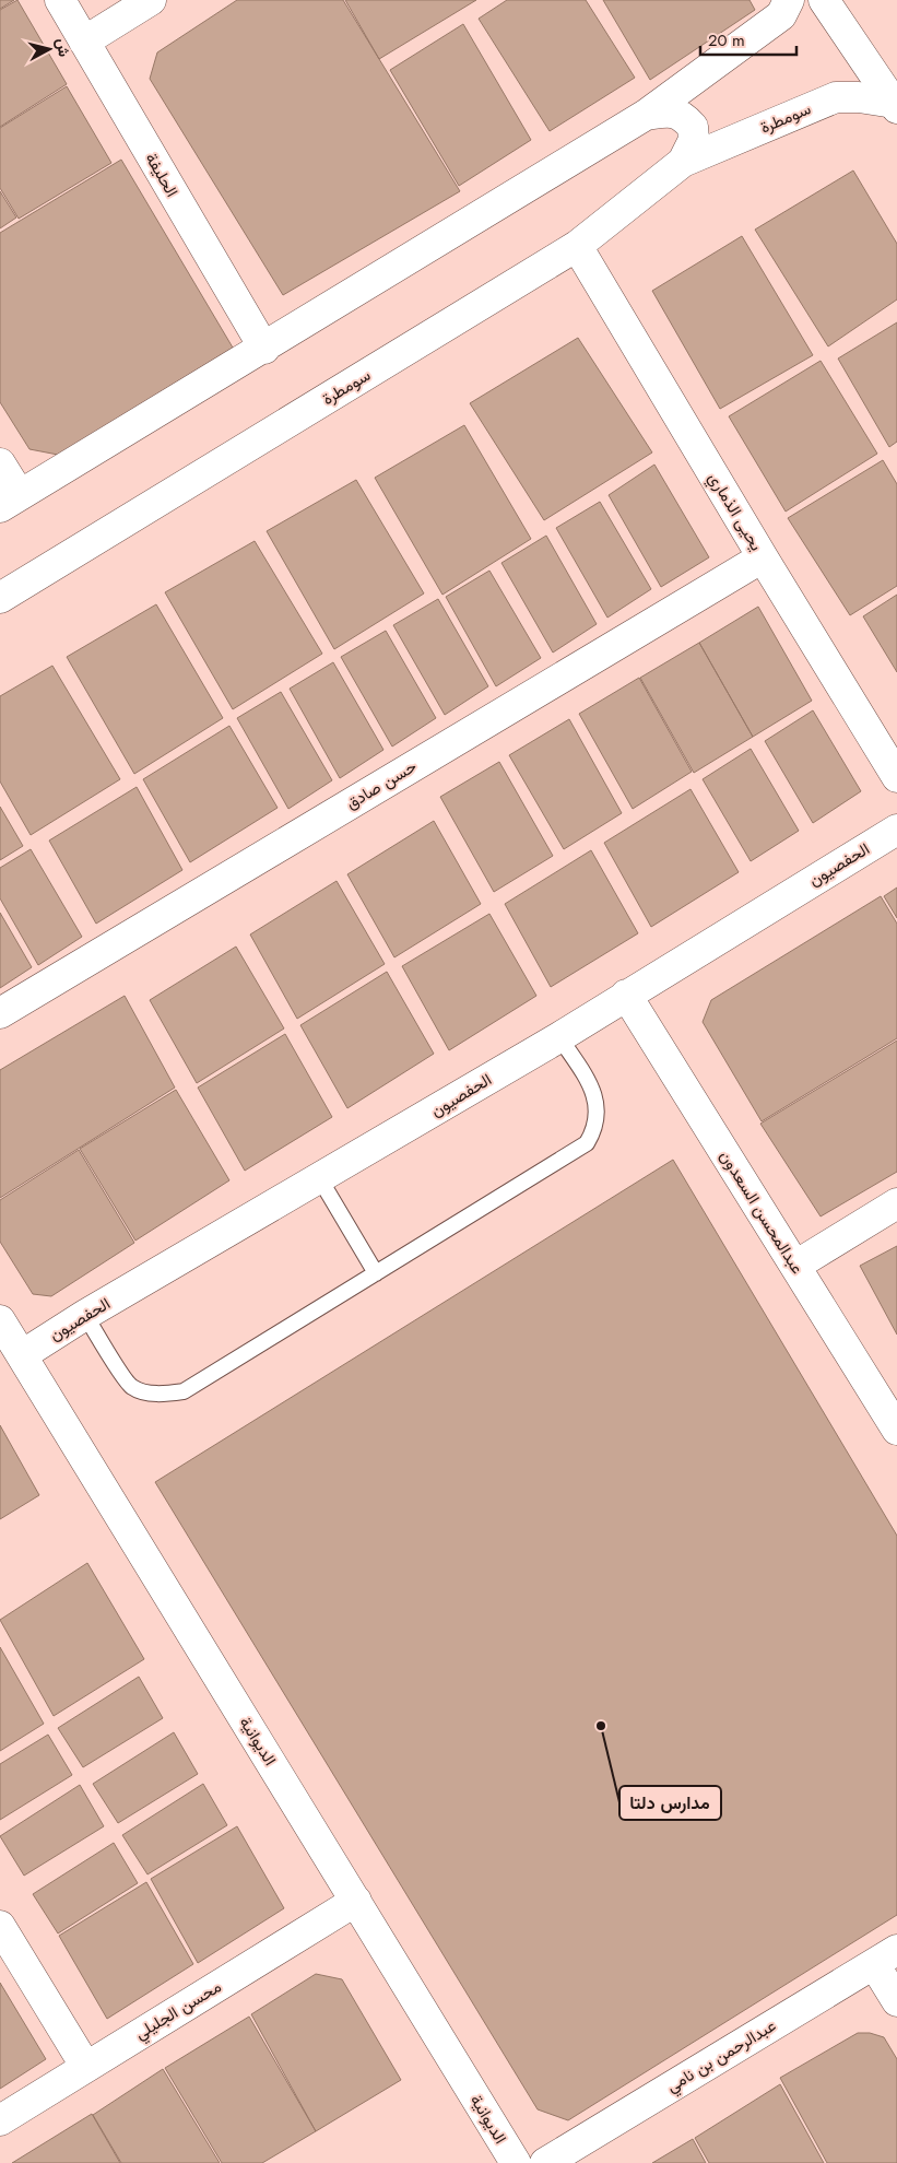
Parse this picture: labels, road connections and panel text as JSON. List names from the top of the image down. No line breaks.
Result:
{"streets":{"street":["سومطرة","الحليفة","يحيى الذماري","حسن صادق","الحفصيون","عبدالمحسن السعدون","الديوانية","محسن الجليلي","عبدالرحمن بن نامي"]},"crossings":[["سومطرة","الحليفة"],["سومطرة","يحيى الذماري"],["يحيى الذماري","حسن صادق"],["الحفصيون","عبدالمحسن السعدون"],["الحفصيون","الديوانية"],["الديوانية","محسن الجليلي"]],"places":["مدارس دلتا"],"scale_bar":"20 m","north":"right"}
